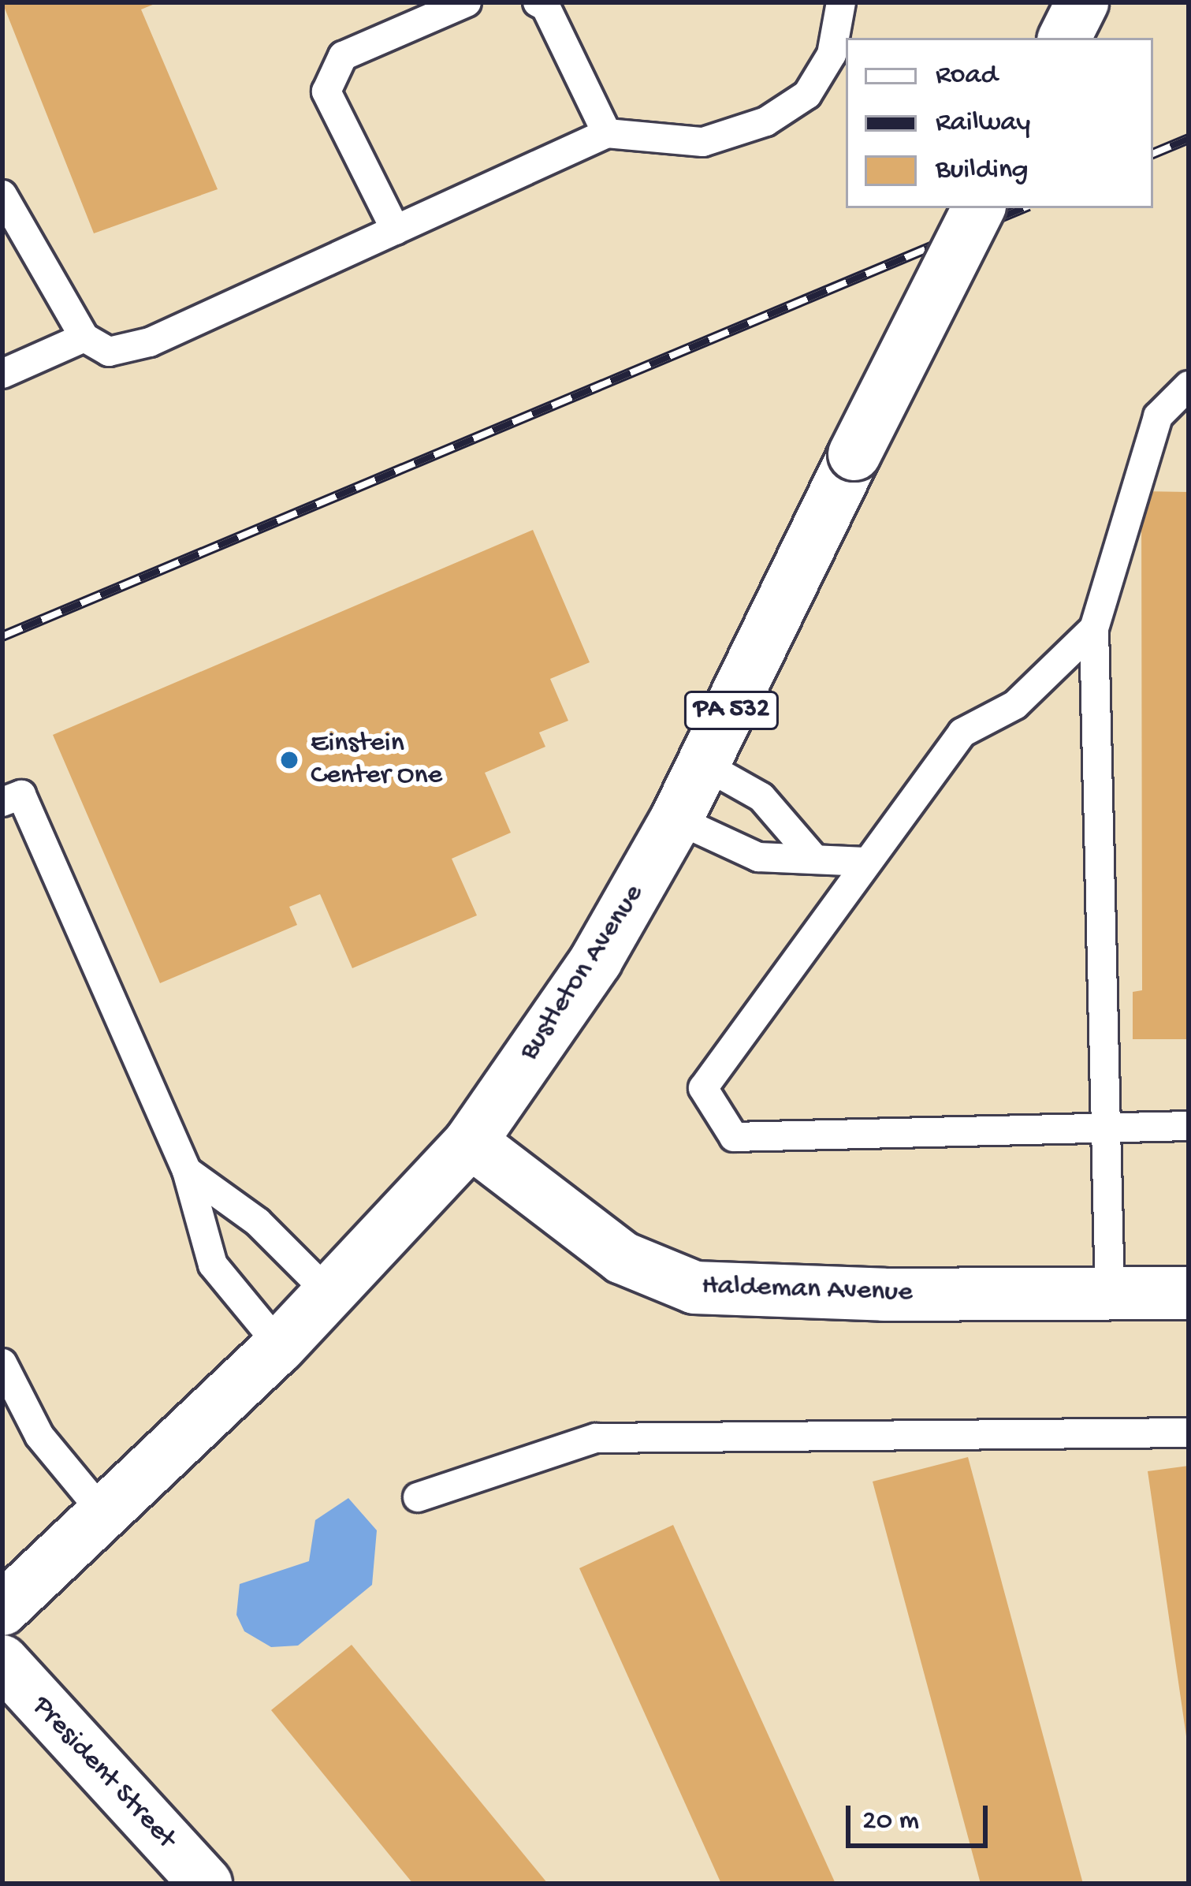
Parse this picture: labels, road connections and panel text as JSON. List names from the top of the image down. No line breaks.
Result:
{"streets":{"main road":["PA 532","Bustleton Avenue","Haldeman Avenue","President Street"]},"crossings":[["Bustleton Avenue","Haldeman Avenue"]],"places":["Einstein Center One"],"legend":["Road","Railway","Building"],"scale_bar":"20 m"}
